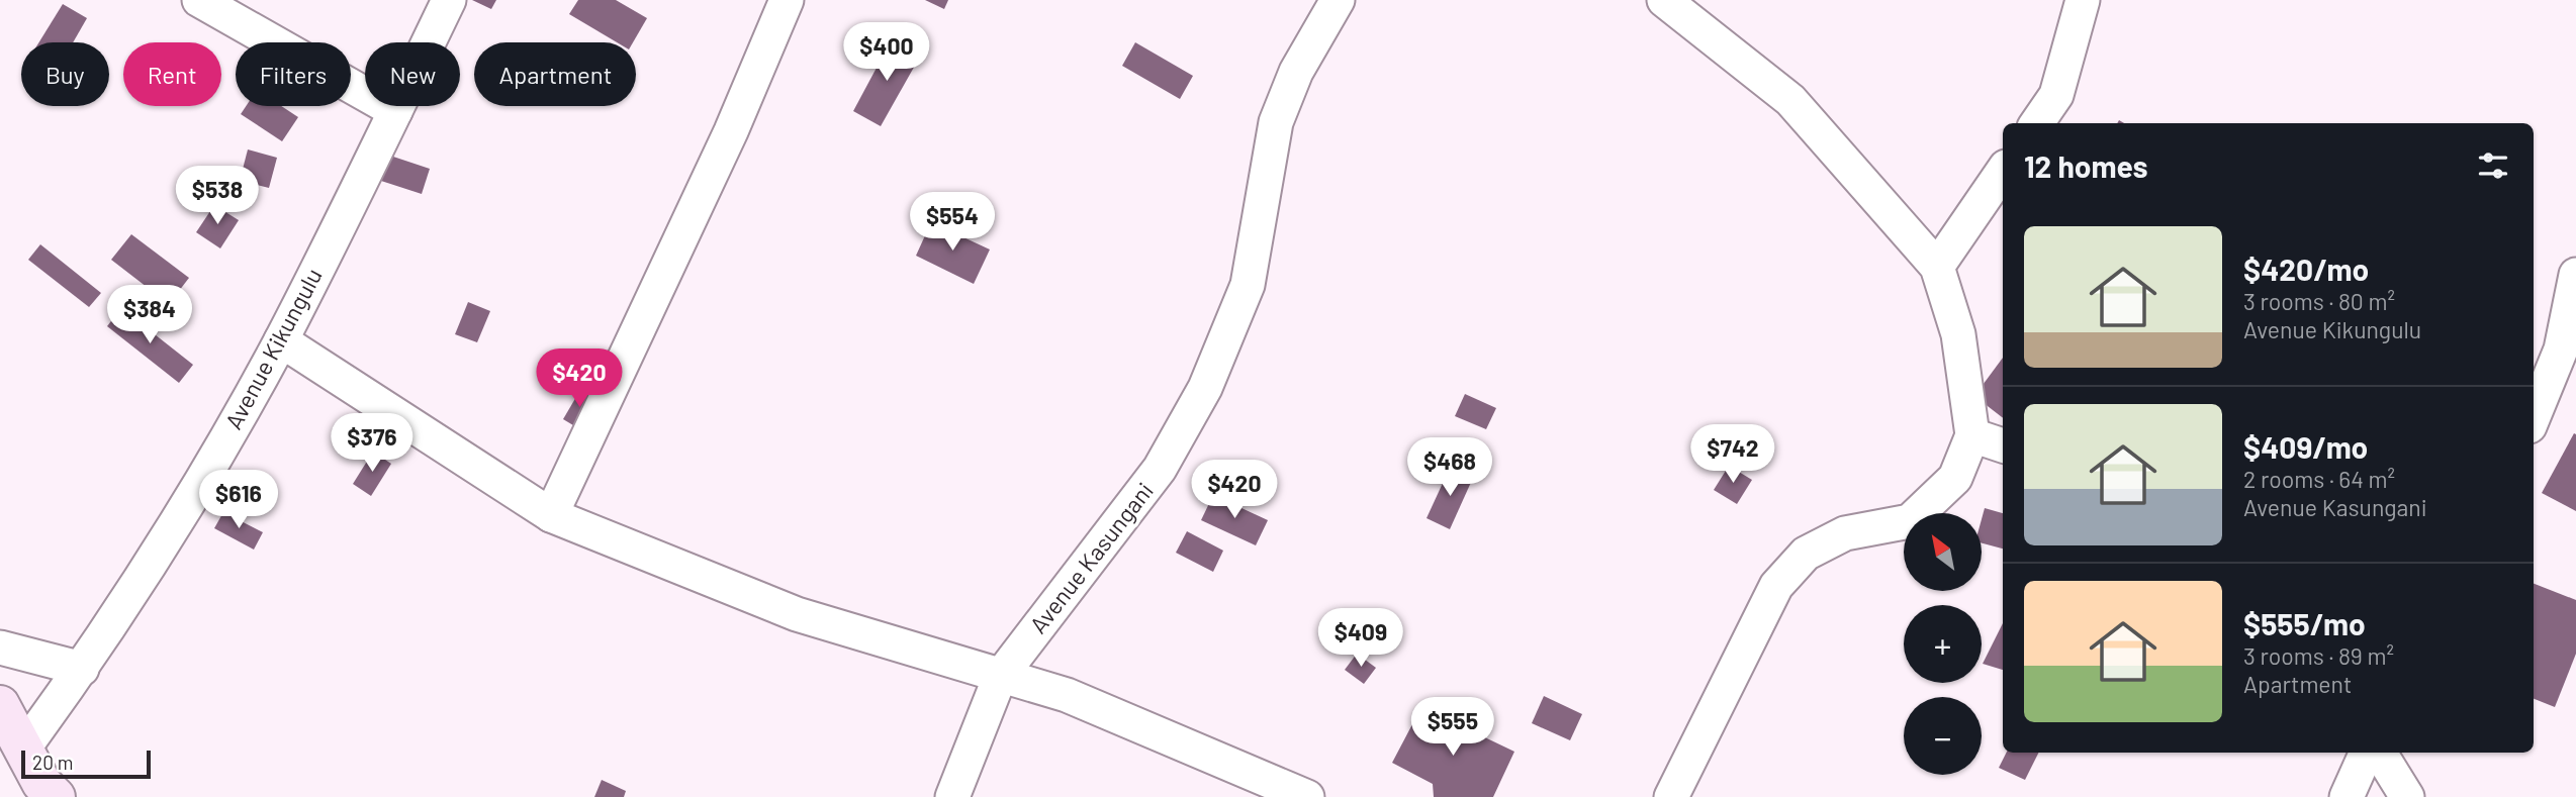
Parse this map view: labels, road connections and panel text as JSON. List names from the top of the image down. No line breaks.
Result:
{"streets":{"street":["Avenue Kikungulu","Avenue Kasungani"]},"scale_bar":"20 m","north":"top left","page":{"price":["$400","$538","$554","$384","$420","$376","$742","$468","$420","$616","$409","$555"],"chip":["Buy","Rent","Filters","New","Apartment"],"heading":"12 homes","list":[{"name":"$420/mo","note":"3 rooms · 80 m² · Avenue Kikungulu"},{"name":"$409/mo","note":"2 rooms · 64 m² · Avenue Kasungani"},{"name":"$555/mo","note":"3 rooms · 89 m² · Apartment"}],"map_buttons":["+","−"],"scale":"20 m"}}
